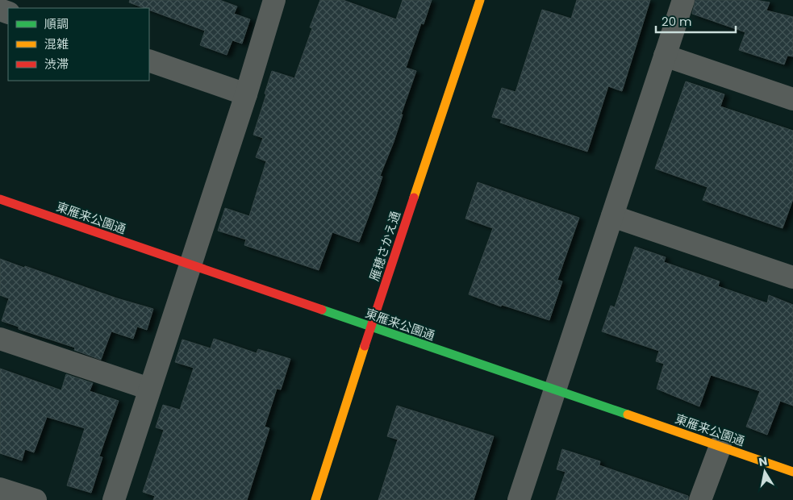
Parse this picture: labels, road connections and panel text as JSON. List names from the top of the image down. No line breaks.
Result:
{"streets":{"street":["東雁来公園通","雁穂さかえ通"]},"crossings":[["東雁来公園通","雁穂さかえ通"]],"legend":["順調","混雑","渋滞"],"scale_bar":"20 m","north":"top"}
